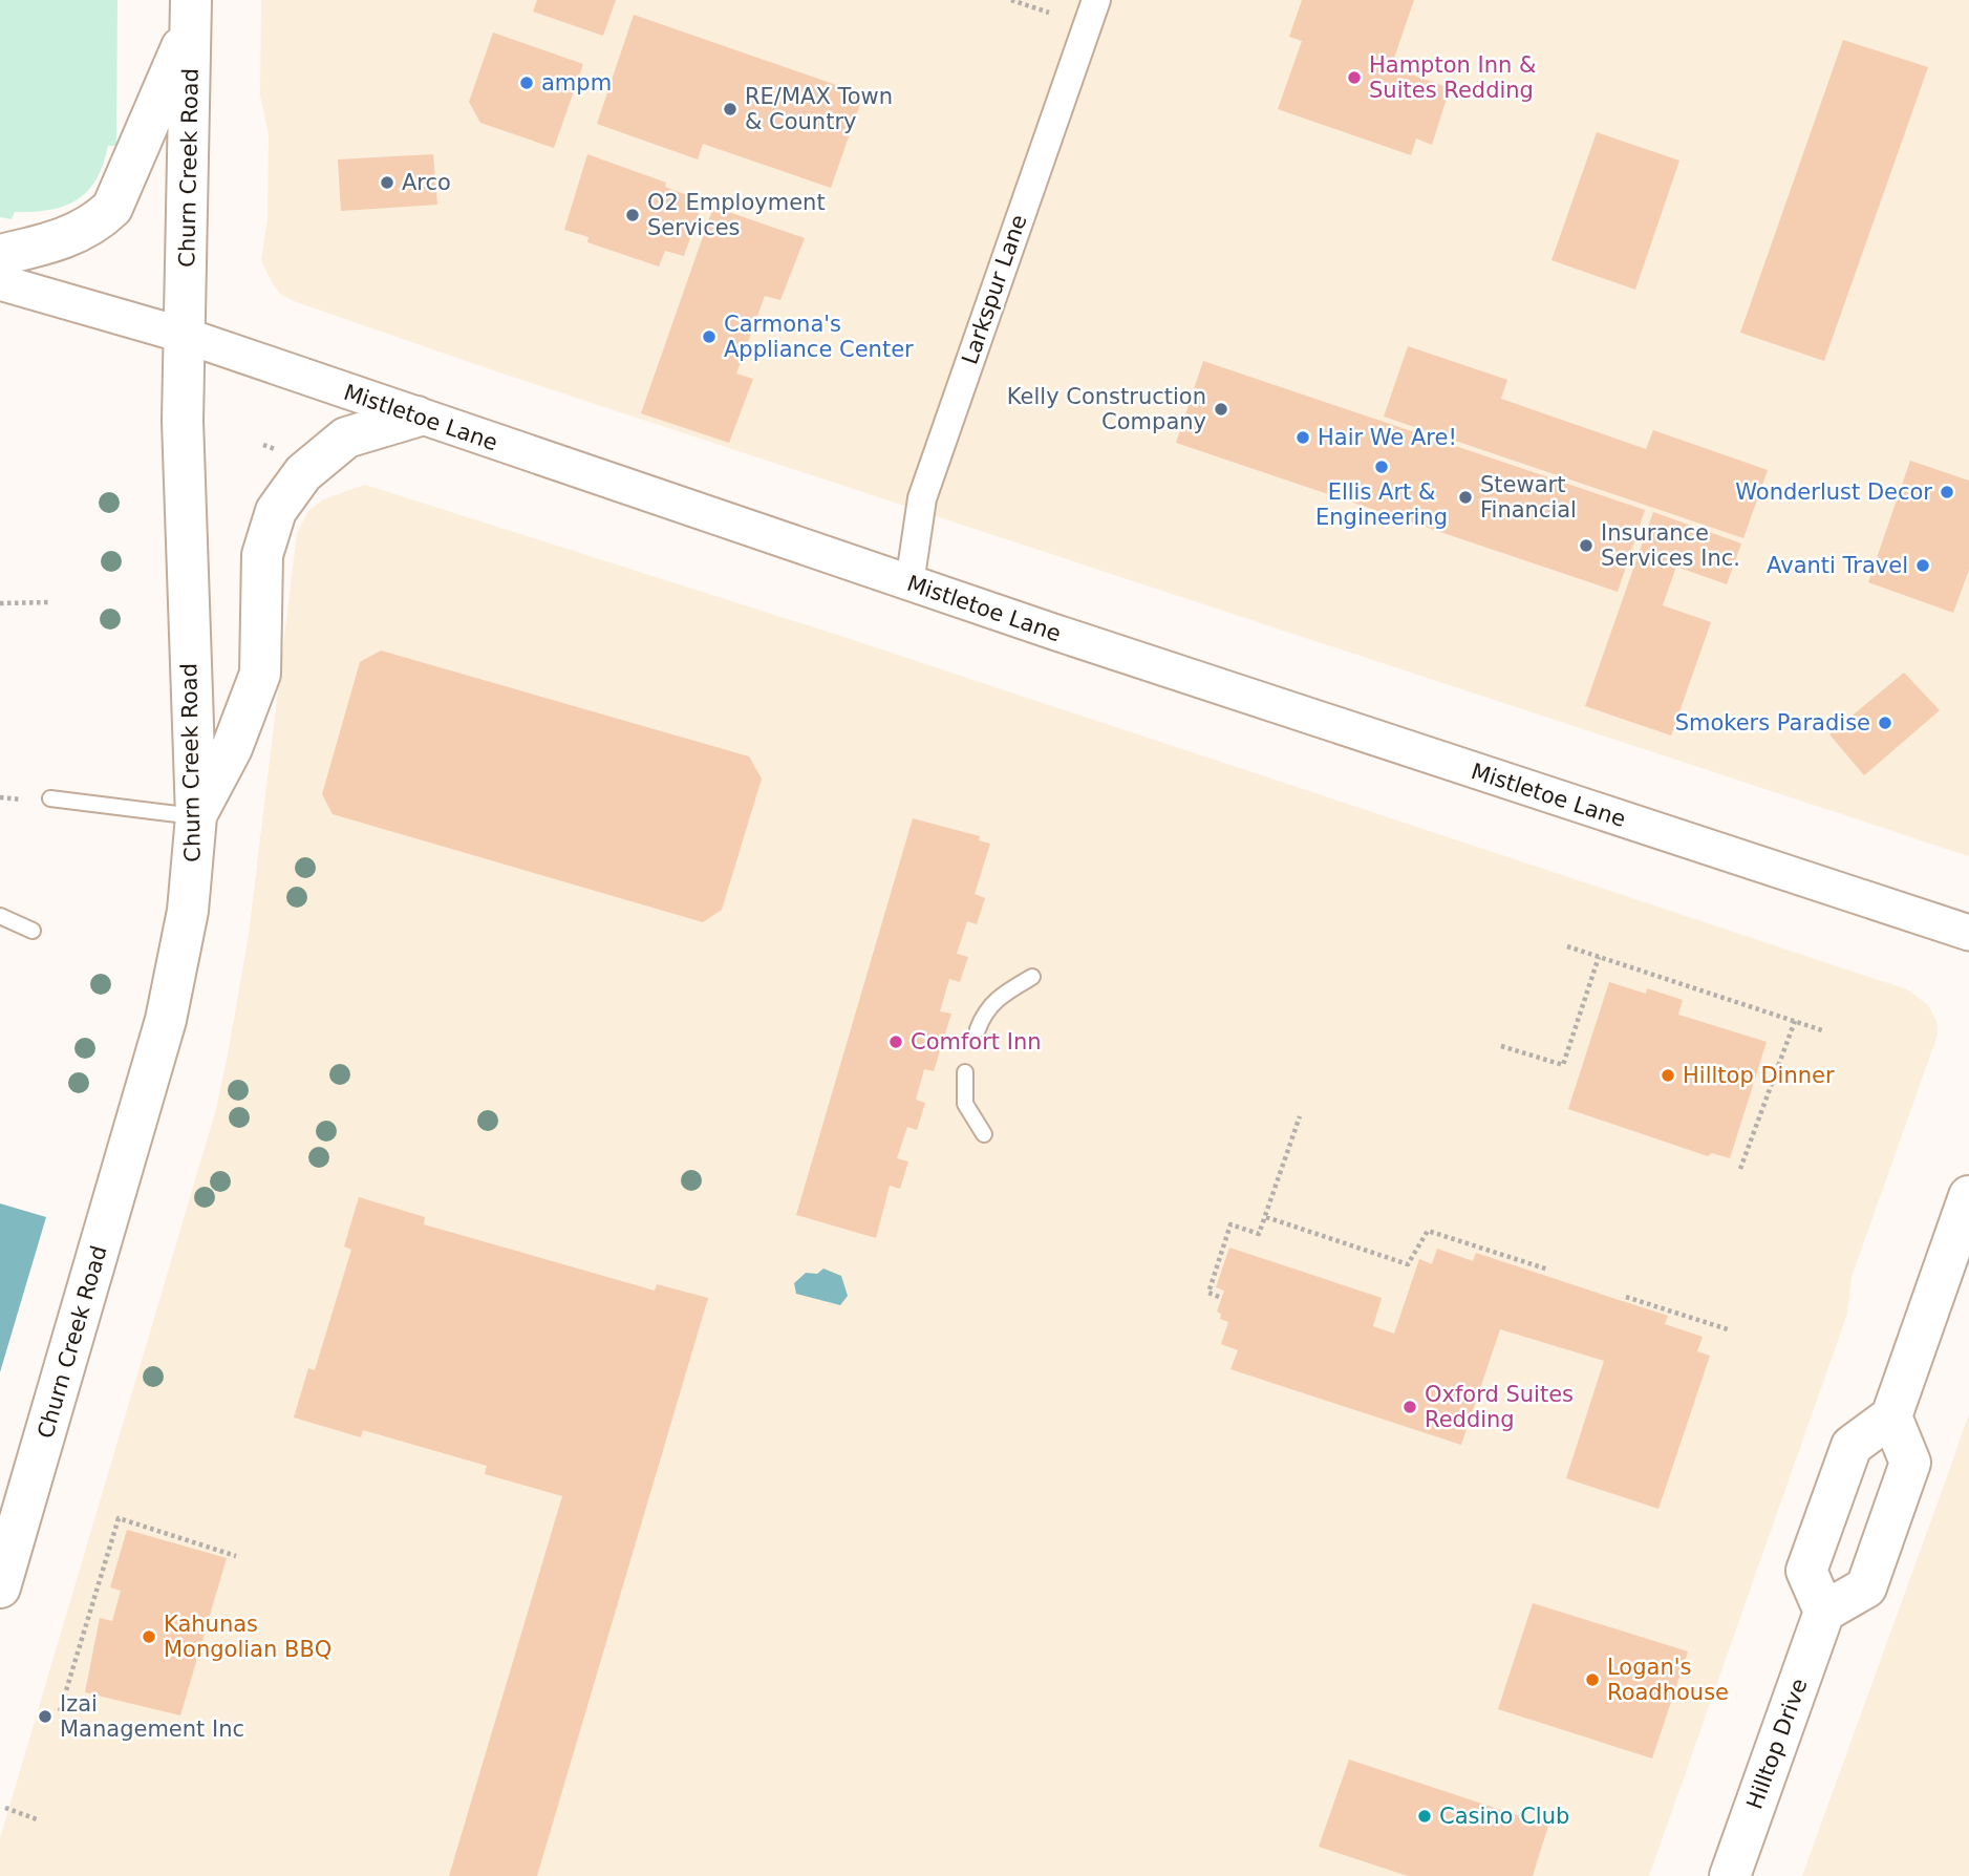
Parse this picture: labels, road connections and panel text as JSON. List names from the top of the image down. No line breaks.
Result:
{"streets":{"main road":["Churn Creek Road","Hilltop Drive"],"street":["Larkspur Lane","Mistletoe Lane"]},"crossings":[["Churn Creek Road","Mistletoe Lane"],["Larkspur Lane","Mistletoe Lane"]],"places":["Hampton Inn & Suites Redding","ampm","RE/MAX Town & Country","Arco","O2 Employment Services","Carmona's Appliance Center","Kelly Construction Company","Hair We Are!","Ellis Art & Engineering","Wonderlust Decor","Stewart Financial","Insurance Services Inc.","Avanti Travel","Smokers Paradise","Comfort Inn","Hilltop Dinner","Oxford Suites Redding","Kahunas Mongolian BBQ","Logan's Roadhouse","Izai Management Inc","Casino Club"]}
